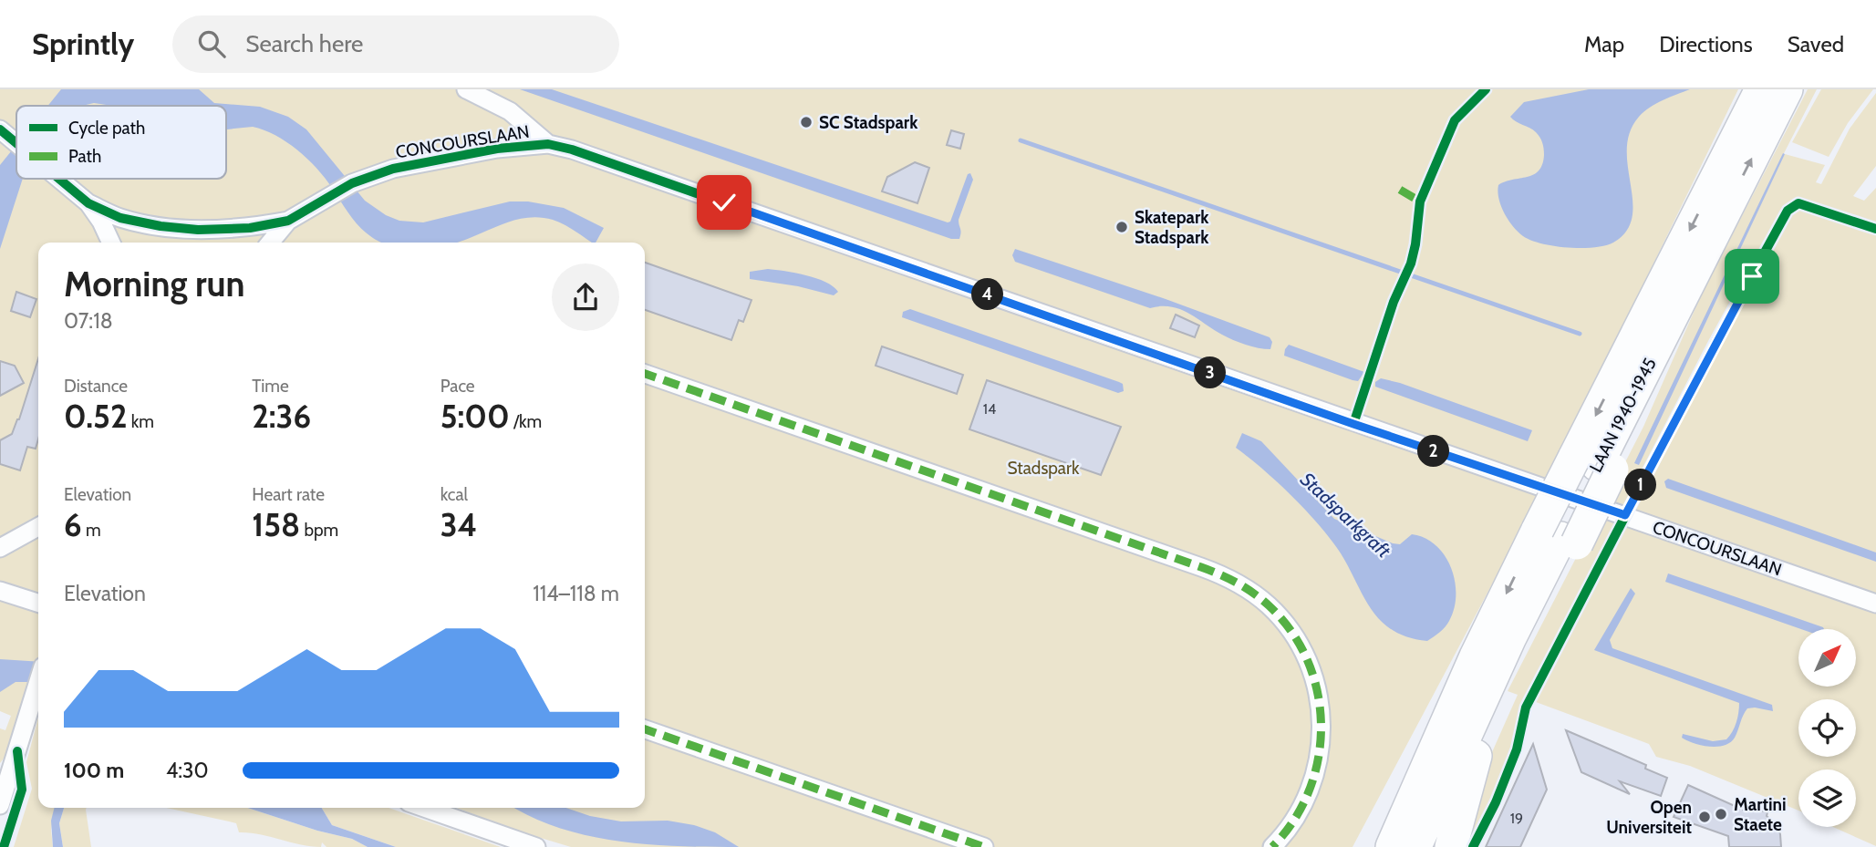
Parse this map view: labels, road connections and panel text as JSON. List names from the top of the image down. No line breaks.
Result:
{"streets":{"highway":["LAAN 1940-1945"],"street":["CONCOURSLAAN"]},"water":["Stadsparkgraft"],"parks":["Stadspark"],"places":["SC Stadspark","Skatepark Stadspark","Martini Staete","Open Universiteit"],"house_numbers":["14","19"],"legend":["Cycle path","Path"],"north":"top right","page":{"header":"Sprintly","search":"Search here","nav":["Map","Directions","Saved"],"heading":["Morning run","07:18"],"pins":["4","3","2","1"],"stats":[["Distance","0.52 km"],["Time","2:36"],["Pace","5:00 /km"],["Elevation","6 m"],["Heart rate","158 bpm"],["kcal","34"]],"chart":["Elevation","114–118 m"],"list":[{"name":"100 m","note":"4:30"}]}}
